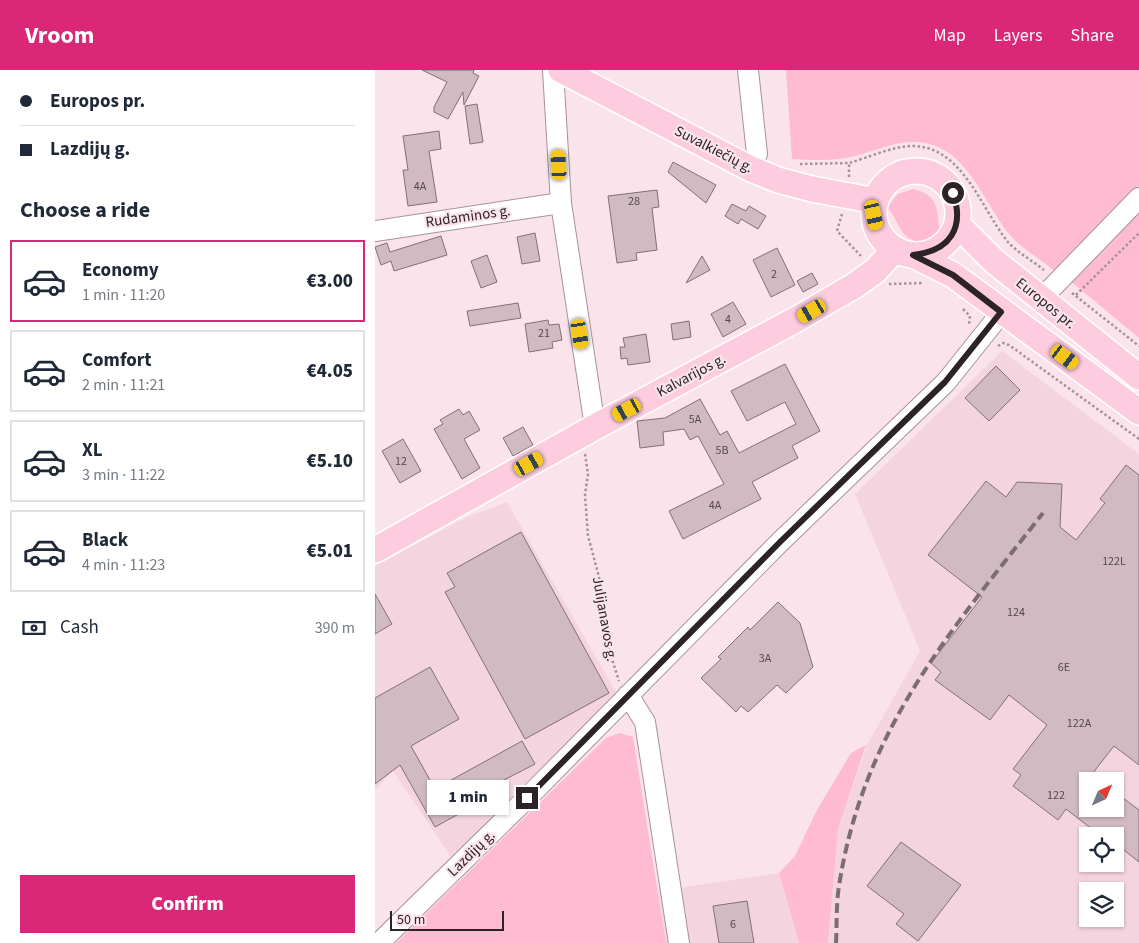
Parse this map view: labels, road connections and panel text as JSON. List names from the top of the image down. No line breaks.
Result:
{"streets":{"main road":["Suvalkiečių g.","Europos pr.","Kalvarijos g."],"street":["Rudaminos g.","Lazdijų g."],"path":["Julijanavos g."]},"crossings":[["Suvalkiečių g.","Europos pr."],["Suvalkiečių g.","Kalvarijos g."],["Europos pr.","Kalvarijos g."],["Europos pr.","Lazdijų g."],["Kalvarijos g.","Julijanavos g."],["Julijanavos g.","Lazdijų g."]],"house_numbers":["4A","28","2","4","21","5A","5B","12","4A","122L","124","3A","6E","122A","122","6"],"scale_bar":"50 m","north":"top right","page":{"header":"Vroom","nav":["Map","Layers","Share"],"banner":["Europos pr.","Lazdijų g."],"heading":"Choose a ride","list":[{"name":"Economy","note":"1 min · 11:20","value":"€3.00"},{"name":"Comfort","note":"2 min · 11:21","value":"€4.05"},{"name":"XL","note":"3 min · 11:22","value":"€5.10"},{"name":"Black","note":"4 min · 11:23","value":"€5.01"}],"pay":["Cash","390 m"],"bubble":"1 min","buttons":"Confirm","scale":"50 m"}}
